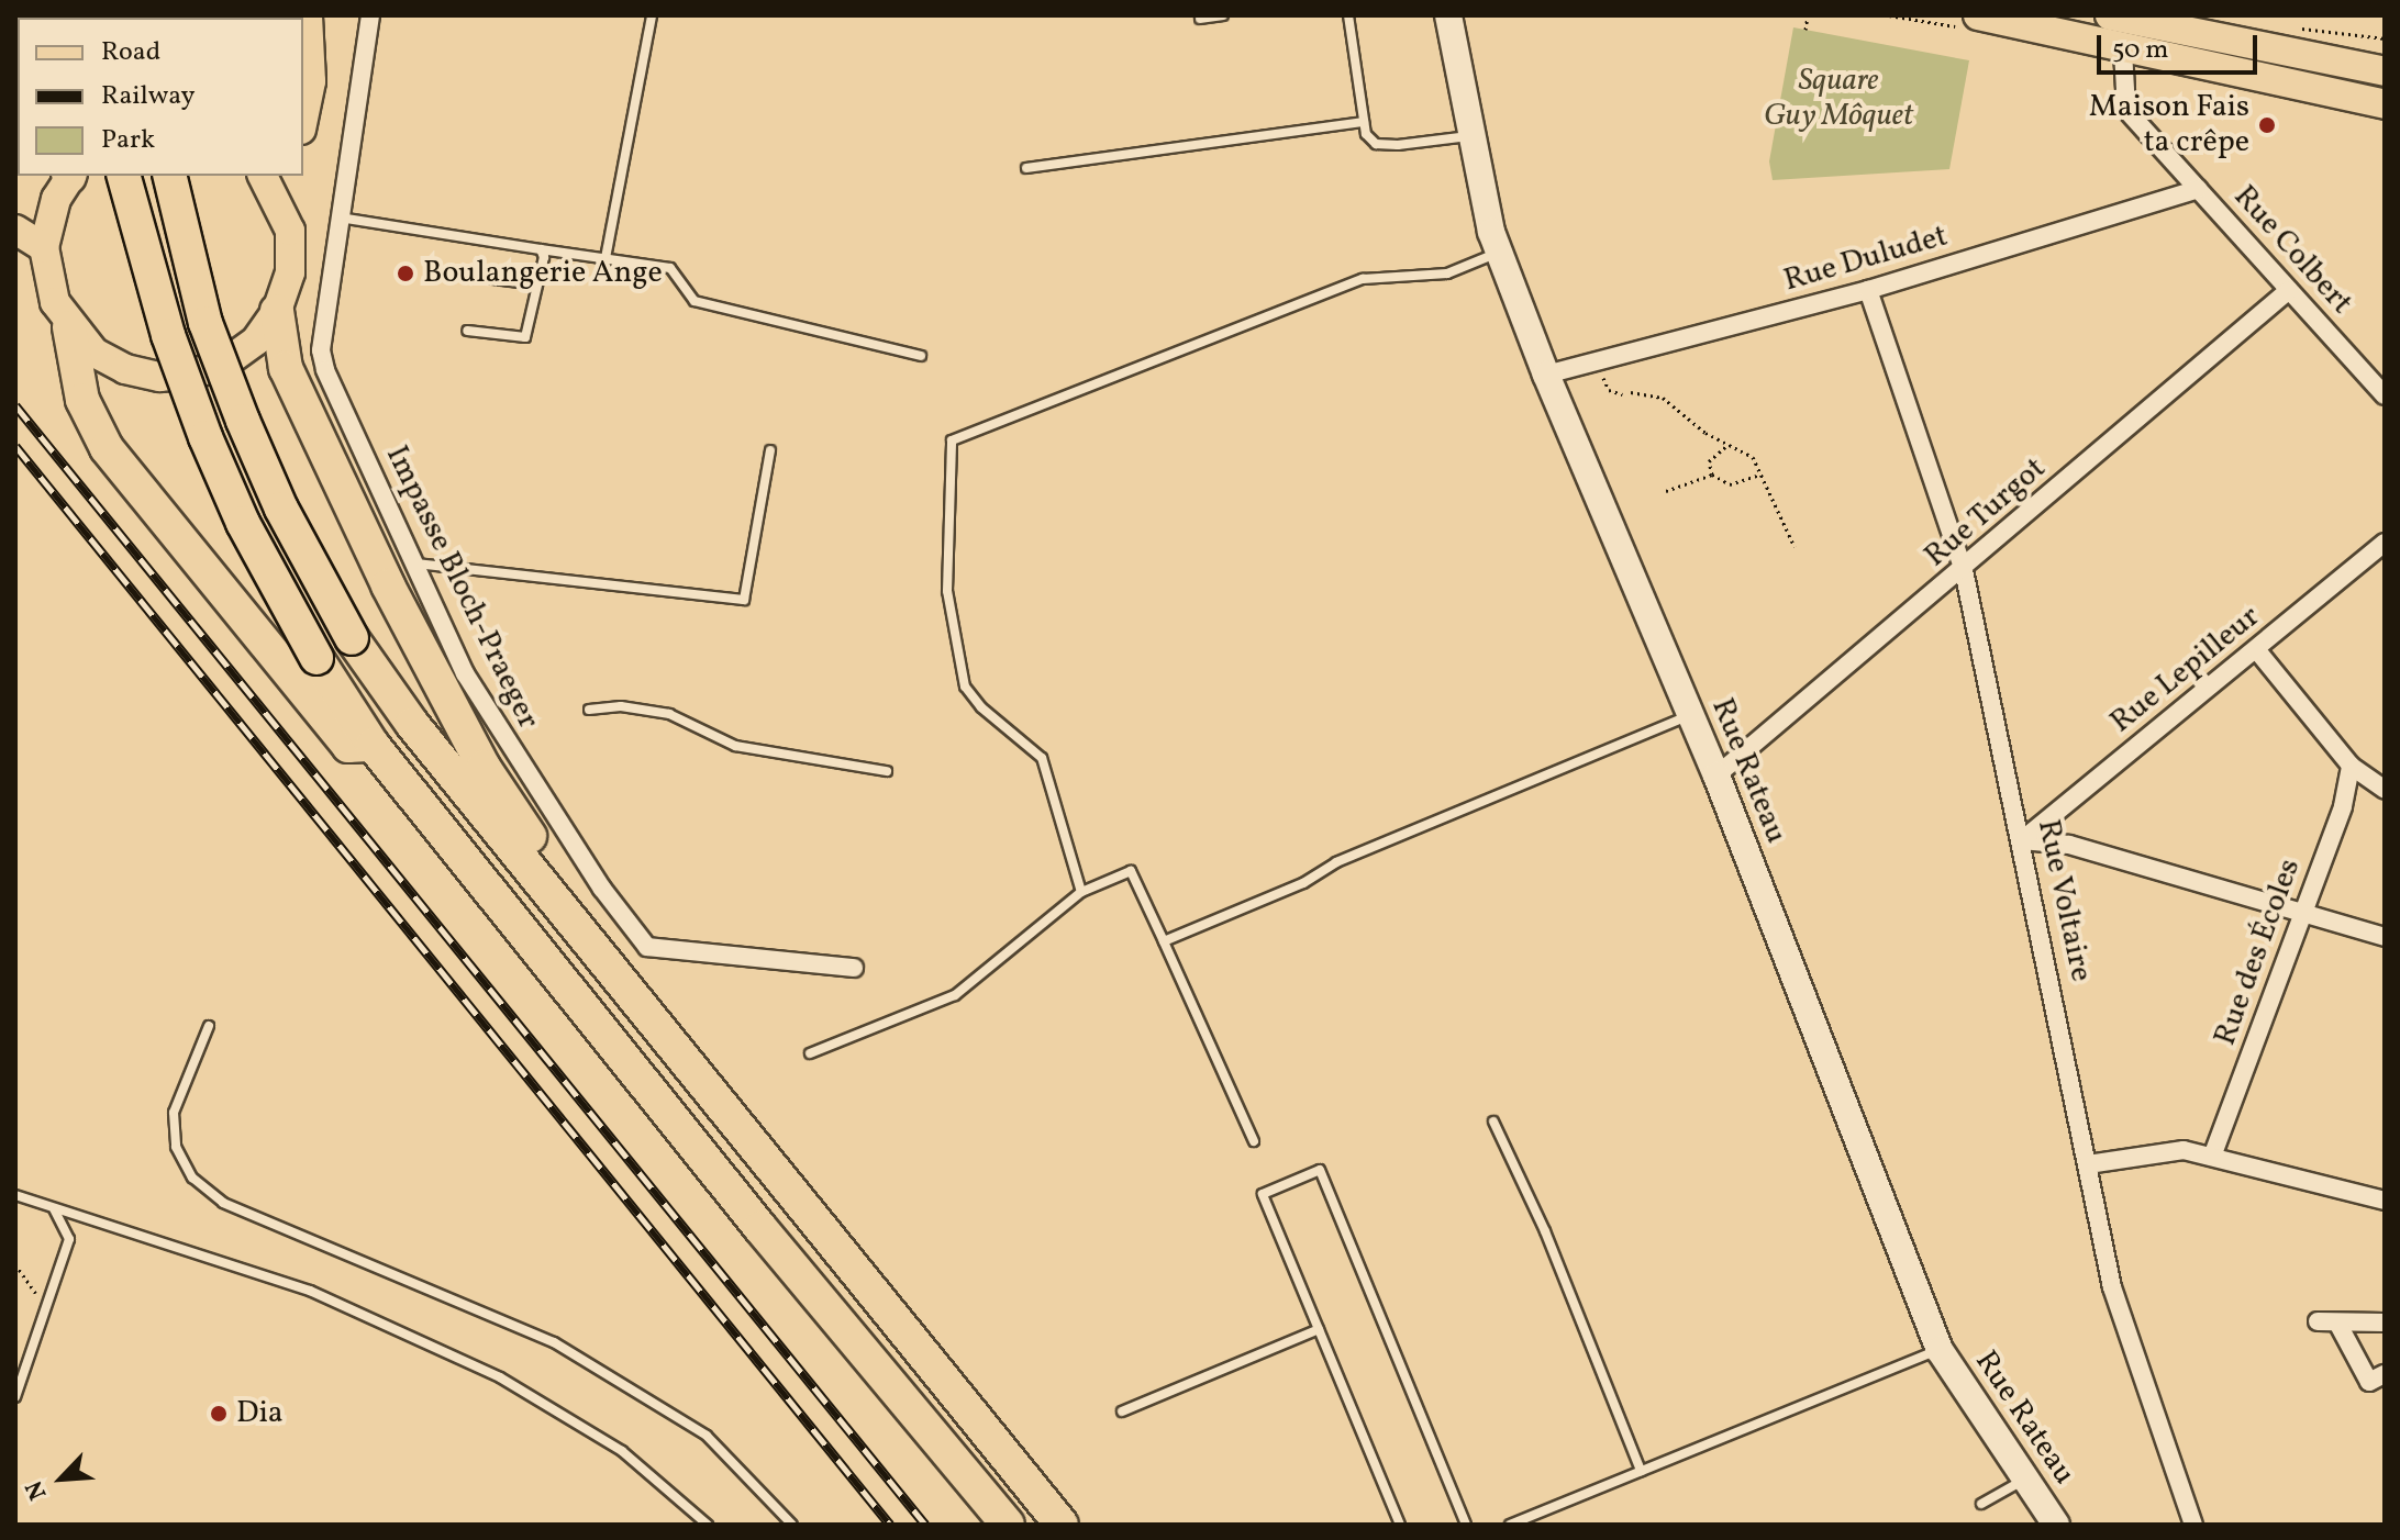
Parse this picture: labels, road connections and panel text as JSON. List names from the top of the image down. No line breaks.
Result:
{"streets":{"street":["Rue Colbert","Rue Duludet","Rue Turgot","Impasse Bloch-Praeger","Rue Lepilleur","Rue Rateau","Rue Voltaire","Rue des Écoles"]},"crossings":[["Rue Colbert","Rue Duludet"],["Rue Colbert","Rue Turgot"],["Rue Duludet","Rue Rateau"],["Rue Duludet","Rue Voltaire"],["Rue Turgot","Rue Rateau"],["Rue Turgot","Rue Voltaire"],["Rue Lepilleur","Rue Voltaire"]],"parks":["Square Guy Môquet"],"places":["Maison Fais ta crêpe","Boulangerie Ange","Dia"],"legend":["Road","Railway","Park"],"scale_bar":"50 m","north":"bottom left"}
